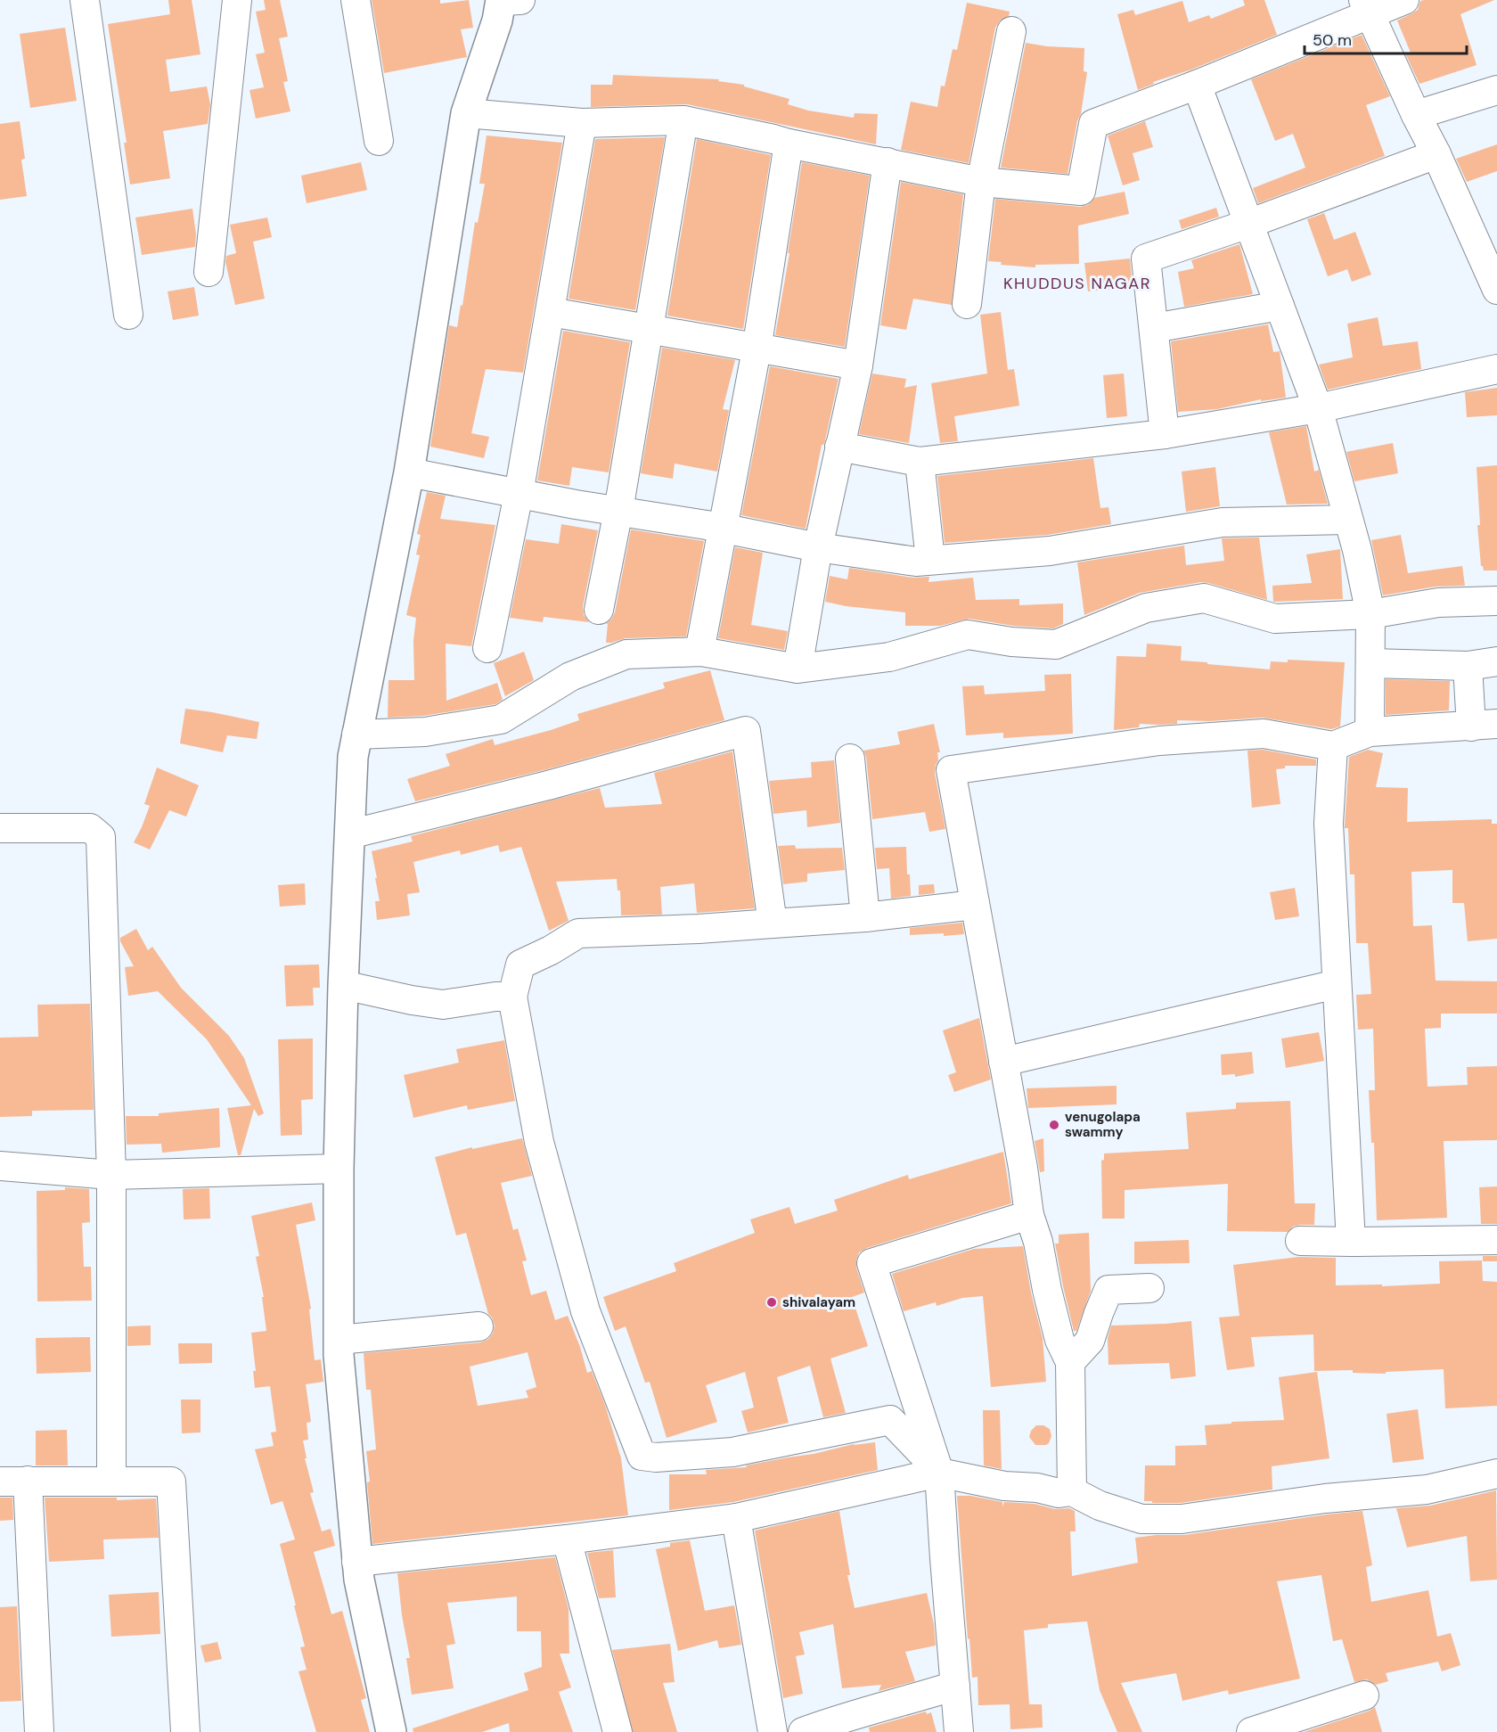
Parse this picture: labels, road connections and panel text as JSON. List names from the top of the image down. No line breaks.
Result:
{"districts":["KHUDDUS NAGAR"],"places":["venugolapa swammy","shivalayam"],"scale_bar":"50 m"}
